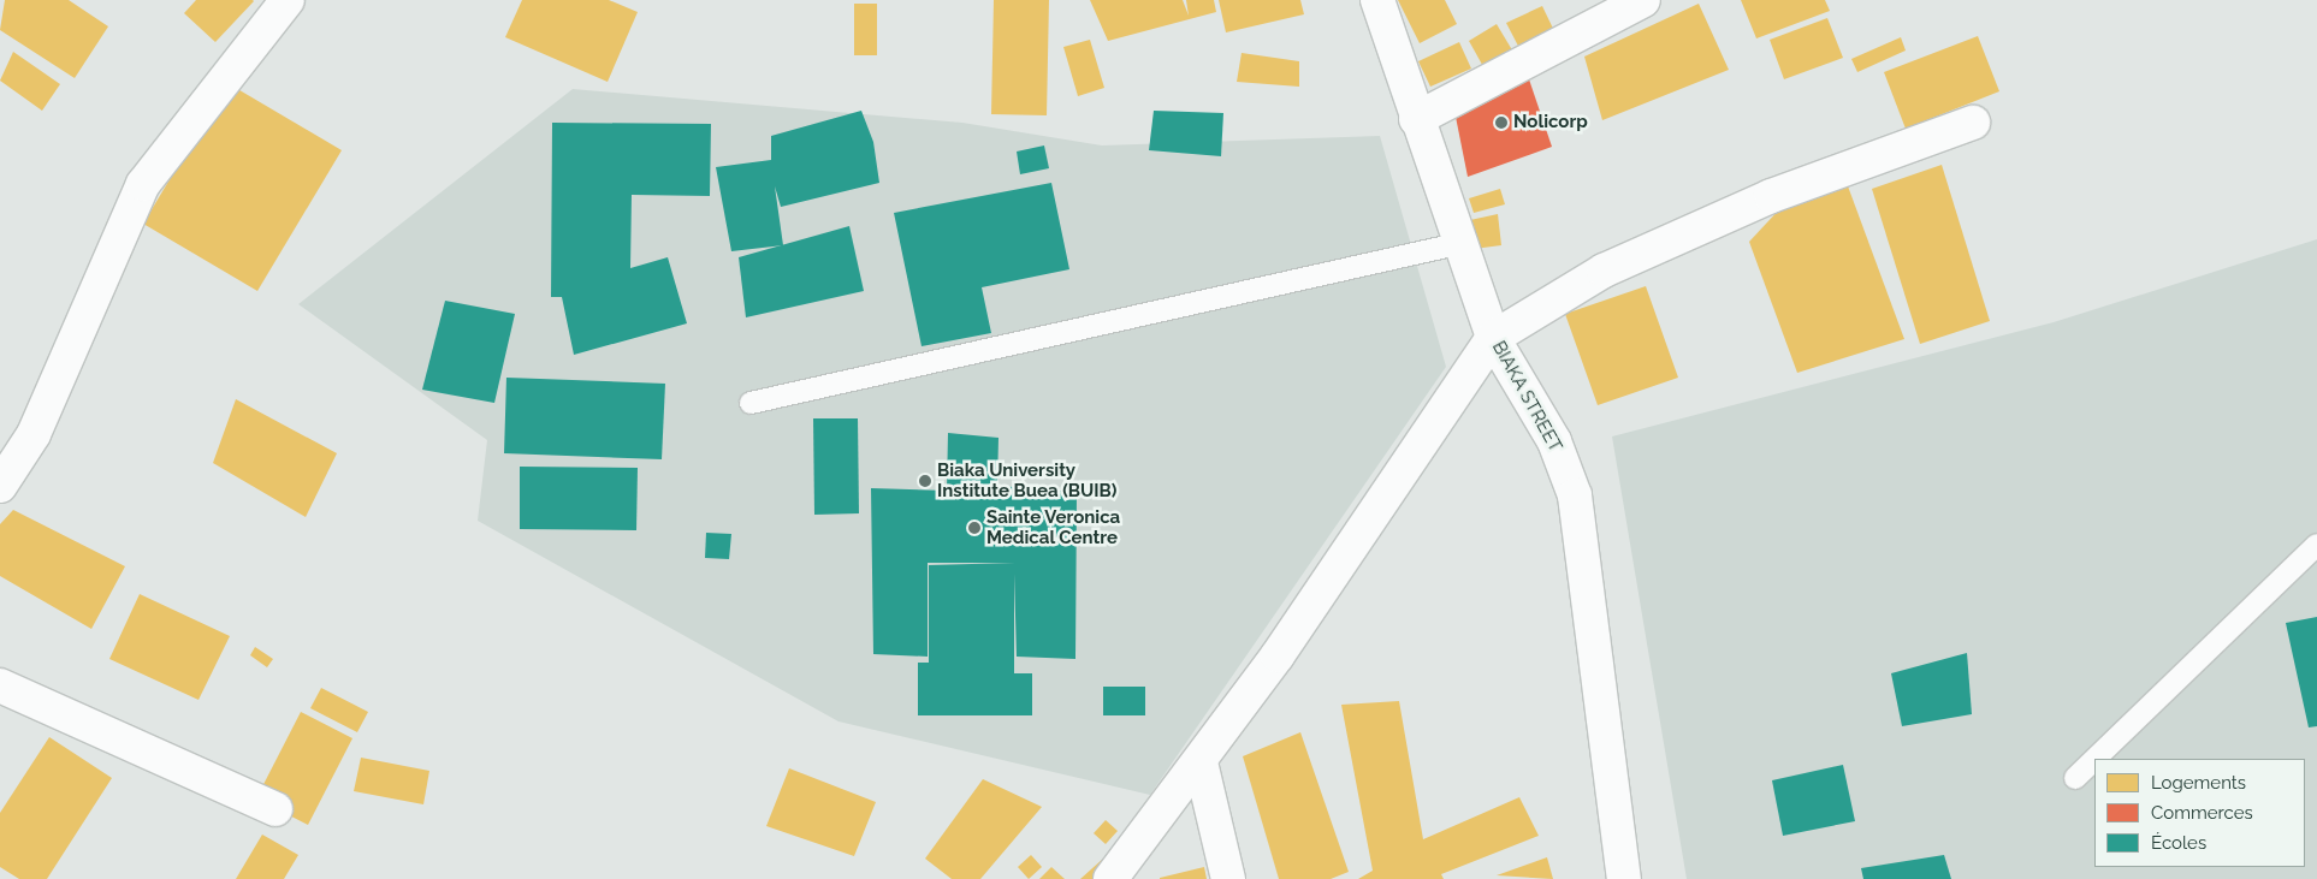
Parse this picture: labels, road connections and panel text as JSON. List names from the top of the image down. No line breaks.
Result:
{"streets":{"street":["BIAKA STREET"]},"places":["Nolicorp","Biaka University Institute Buea (BUIB)","Sainte Veronica Medical Centre"],"legend":["Logements","Commerces","Écoles"]}
